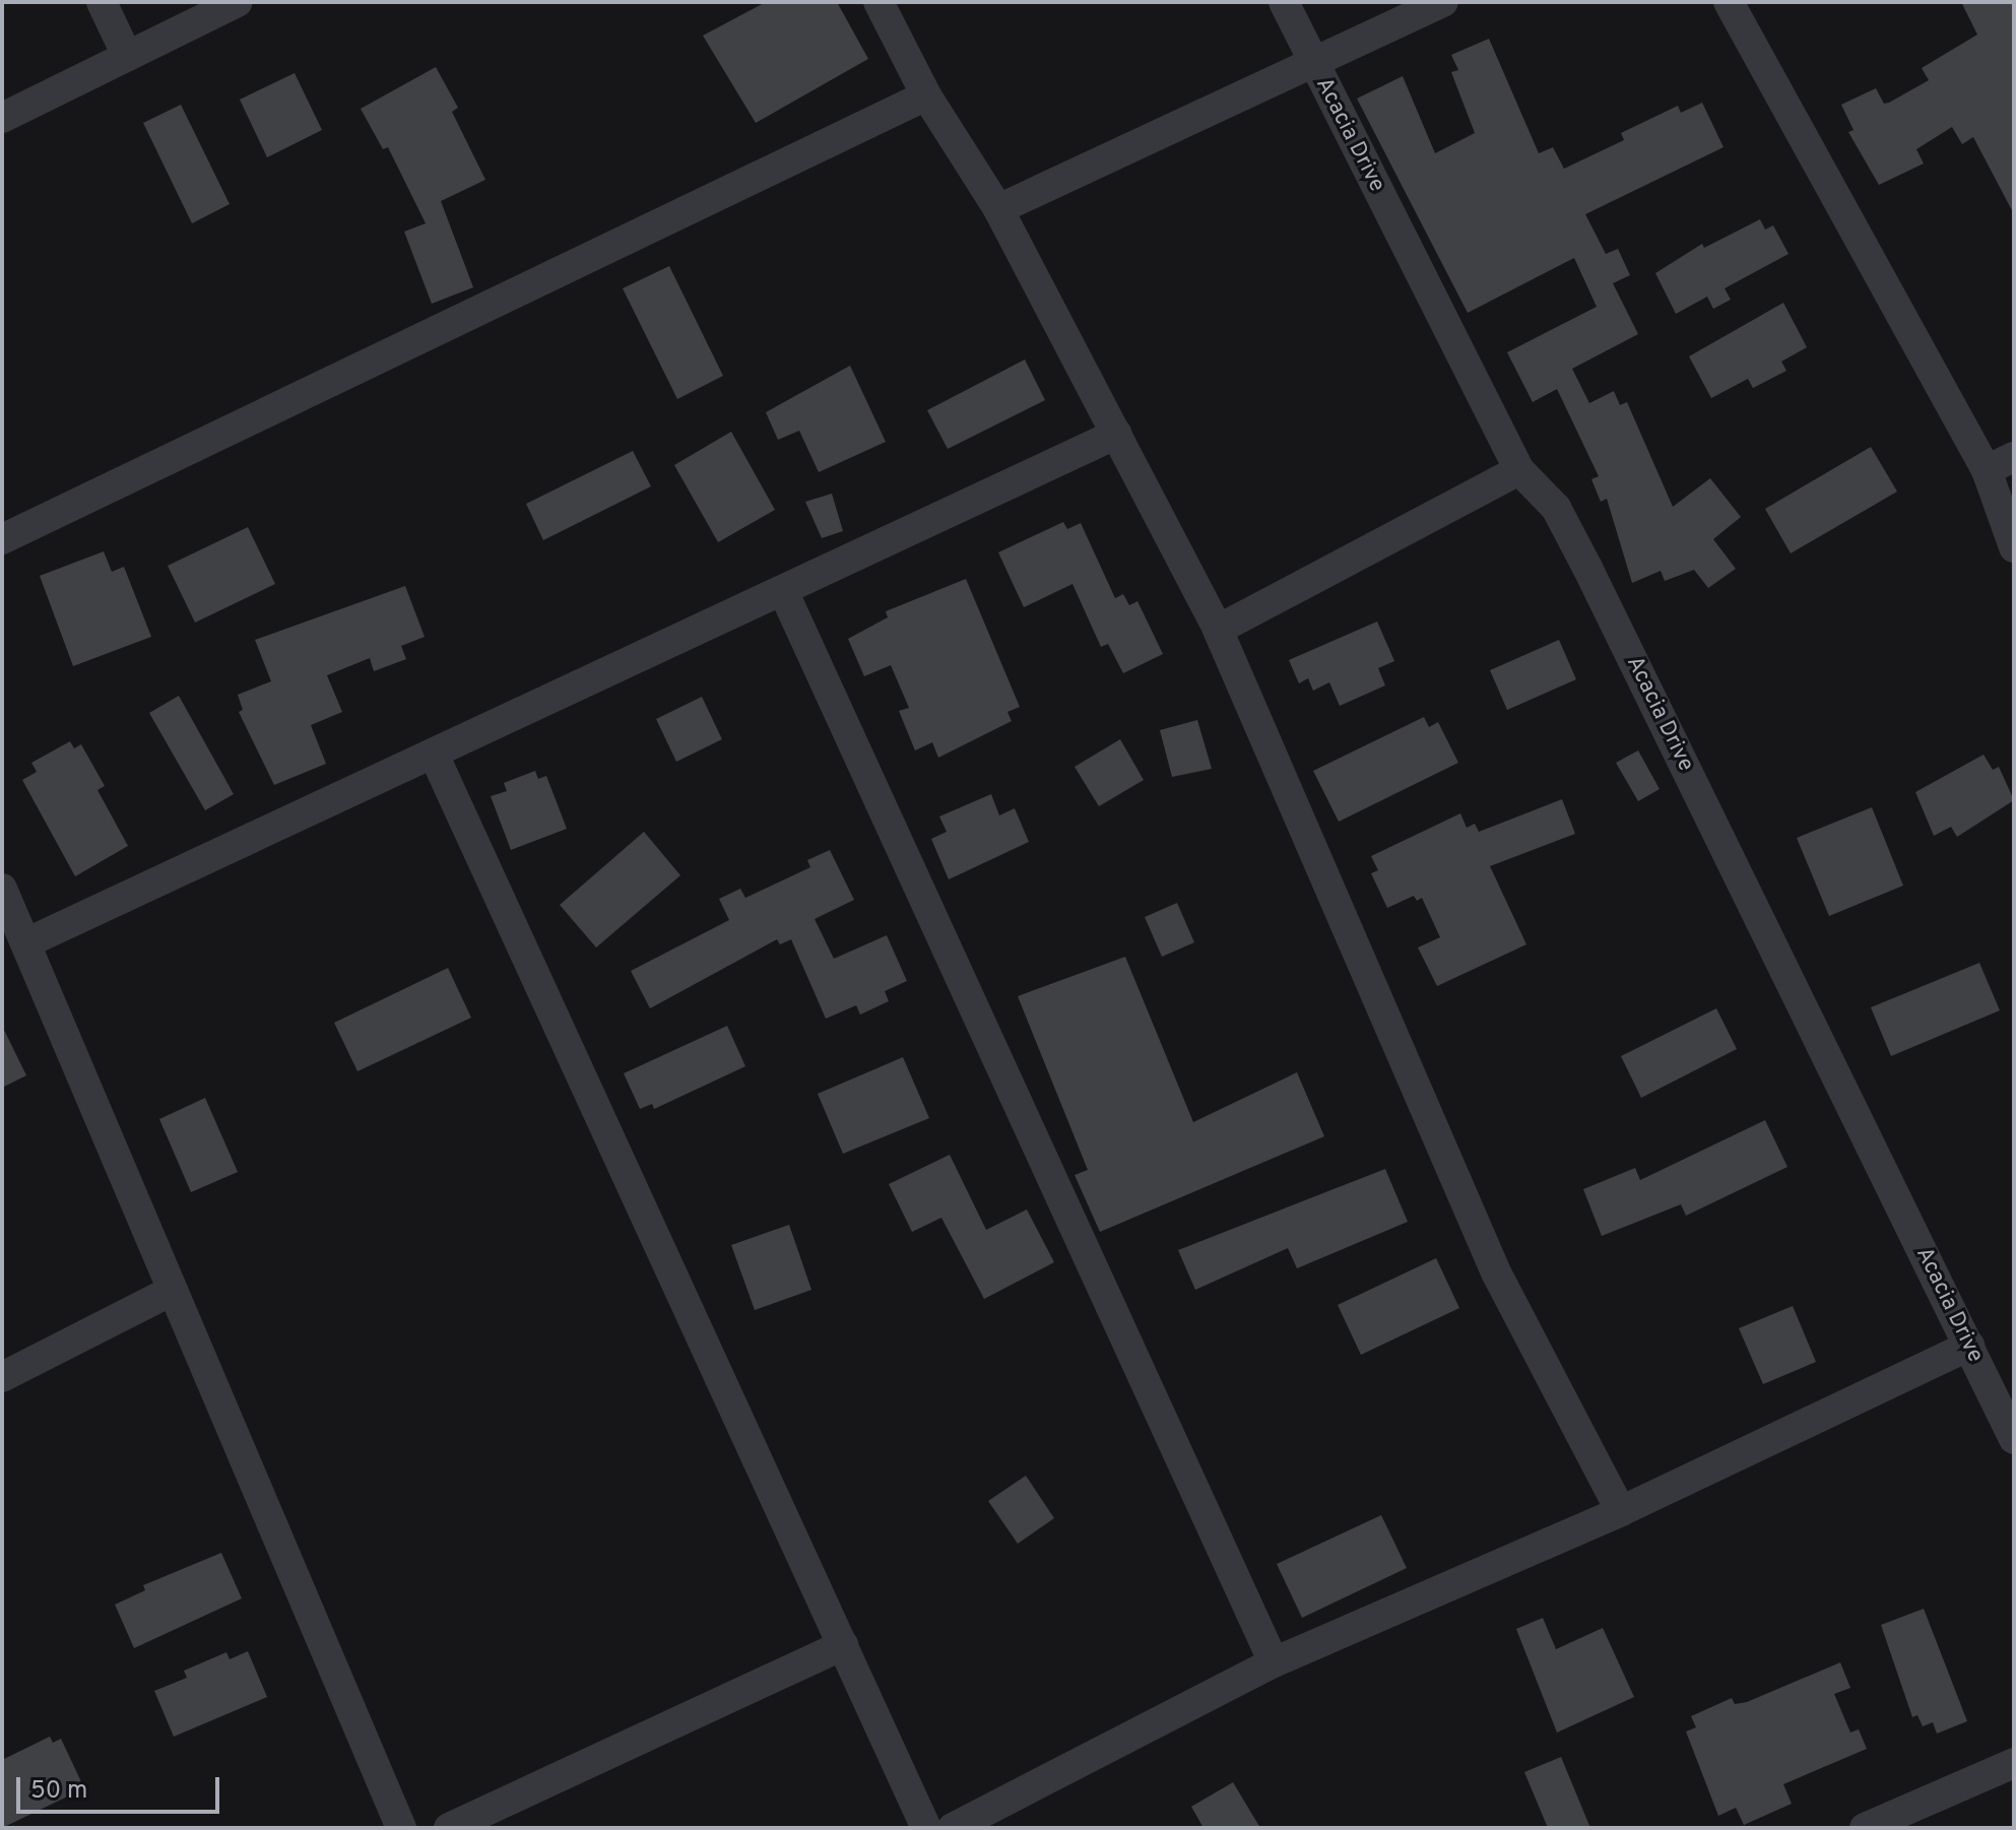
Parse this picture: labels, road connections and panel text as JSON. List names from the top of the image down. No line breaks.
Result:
{"streets":{"street":["Acacia Drive"]},"scale_bar":"50 m"}
